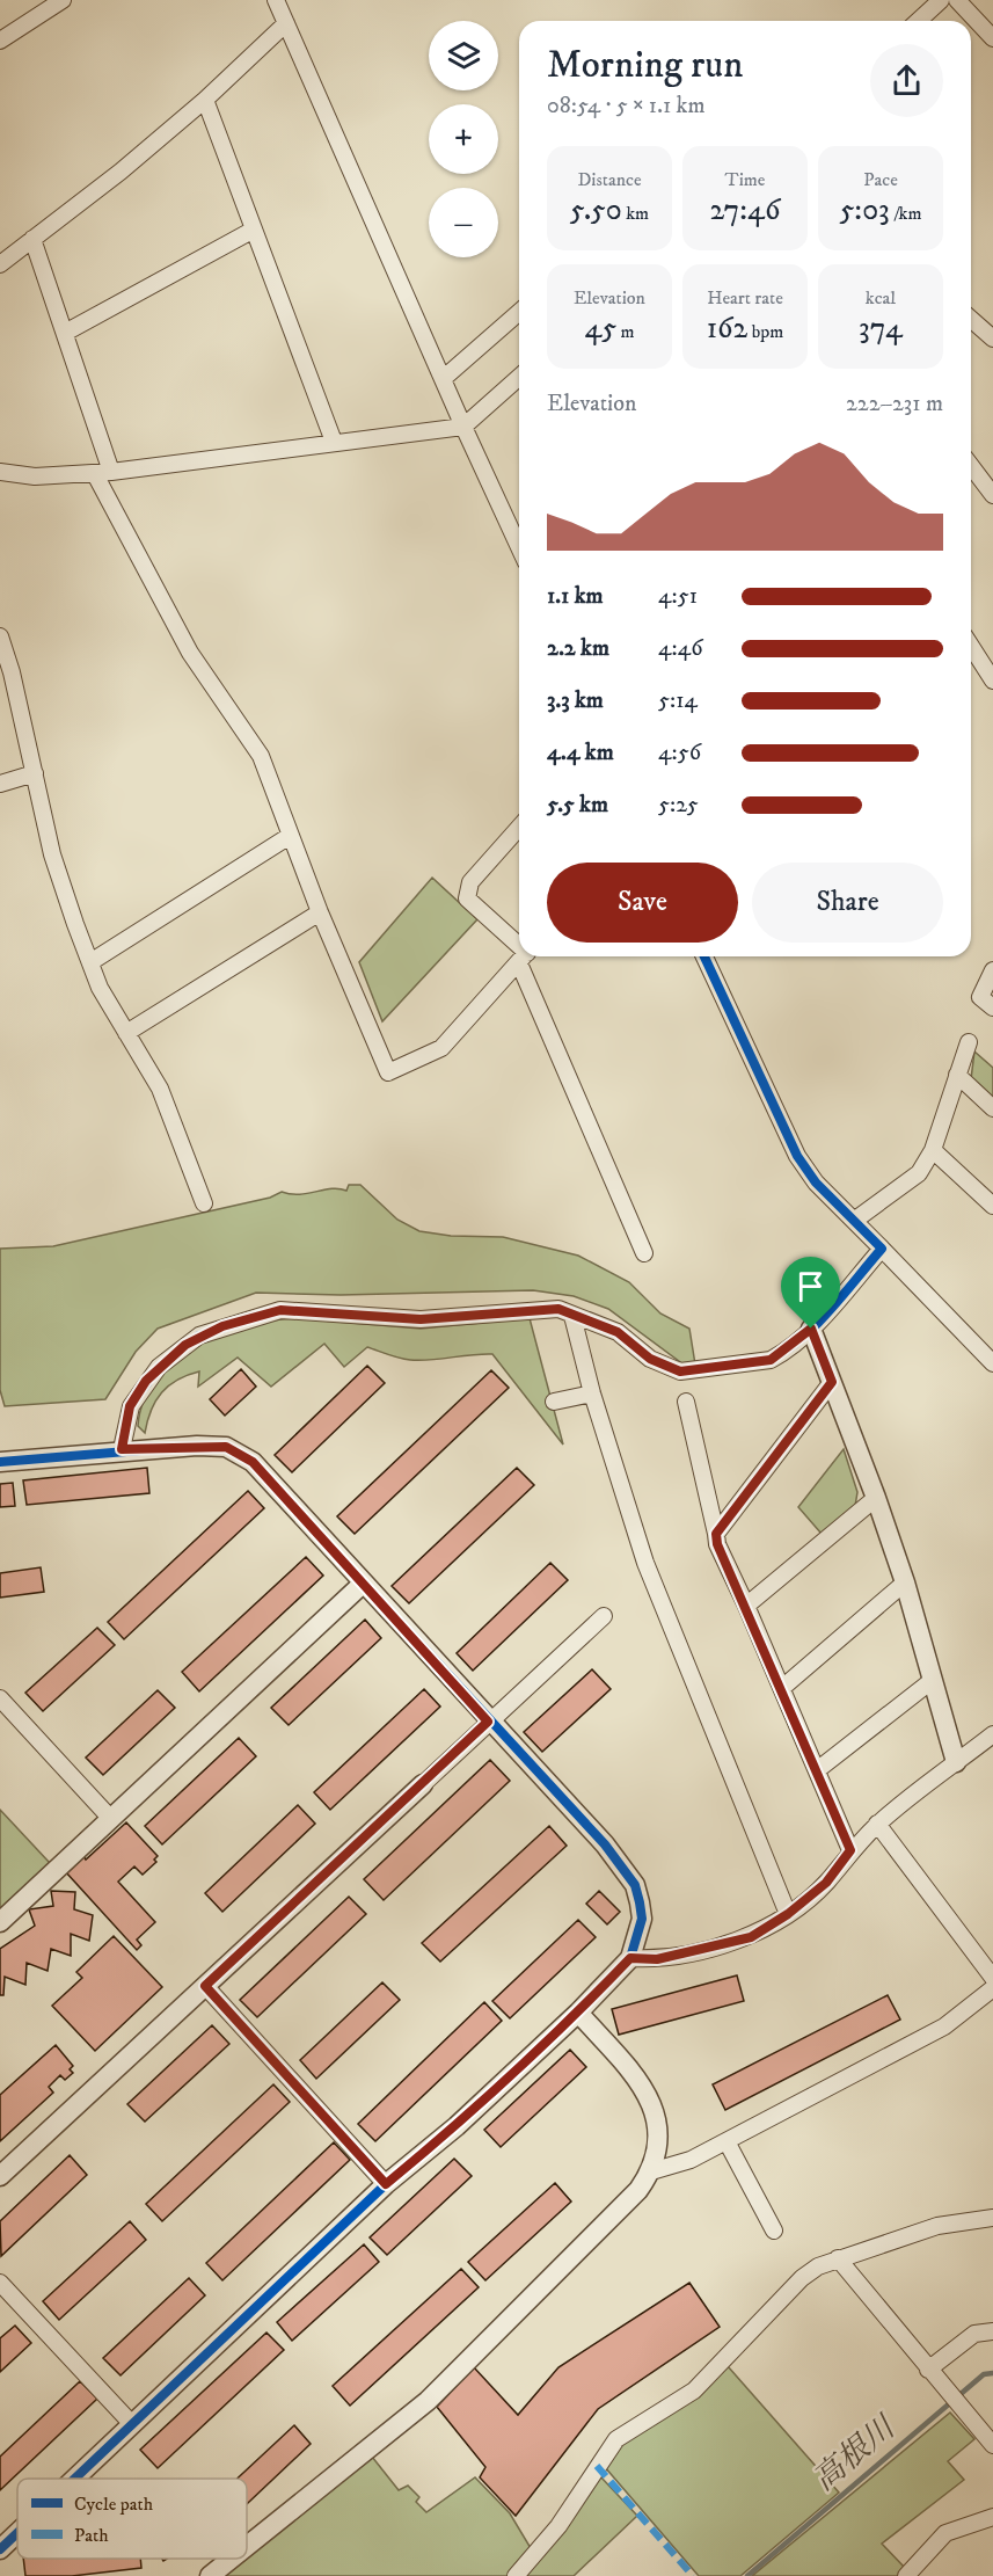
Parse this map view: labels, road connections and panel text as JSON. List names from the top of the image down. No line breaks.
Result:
{"water":["高根川"],"legend":["Cycle path","Path"],"page":{"map_buttons":["+","−"],"heading":["Morning run","08:54 · 5 × 1.1 km"],"stats":[["Distance","5.50 km"],["Time","27:46"],["Pace","5:03 /km"],["Elevation","45 m"],["Heart rate","162 bpm"],["kcal","374"]],"chart":["Elevation","222–231 m"],"list":[{"name":"1.1 km","note":"4:51"},{"name":"2.2 km","note":"4:46"},{"name":"3.3 km","note":"5:14"},{"name":"4.4 km","note":"4:56"},{"name":"5.5 km","note":"5:25"}],"buttons":["Save","Share"]}}
